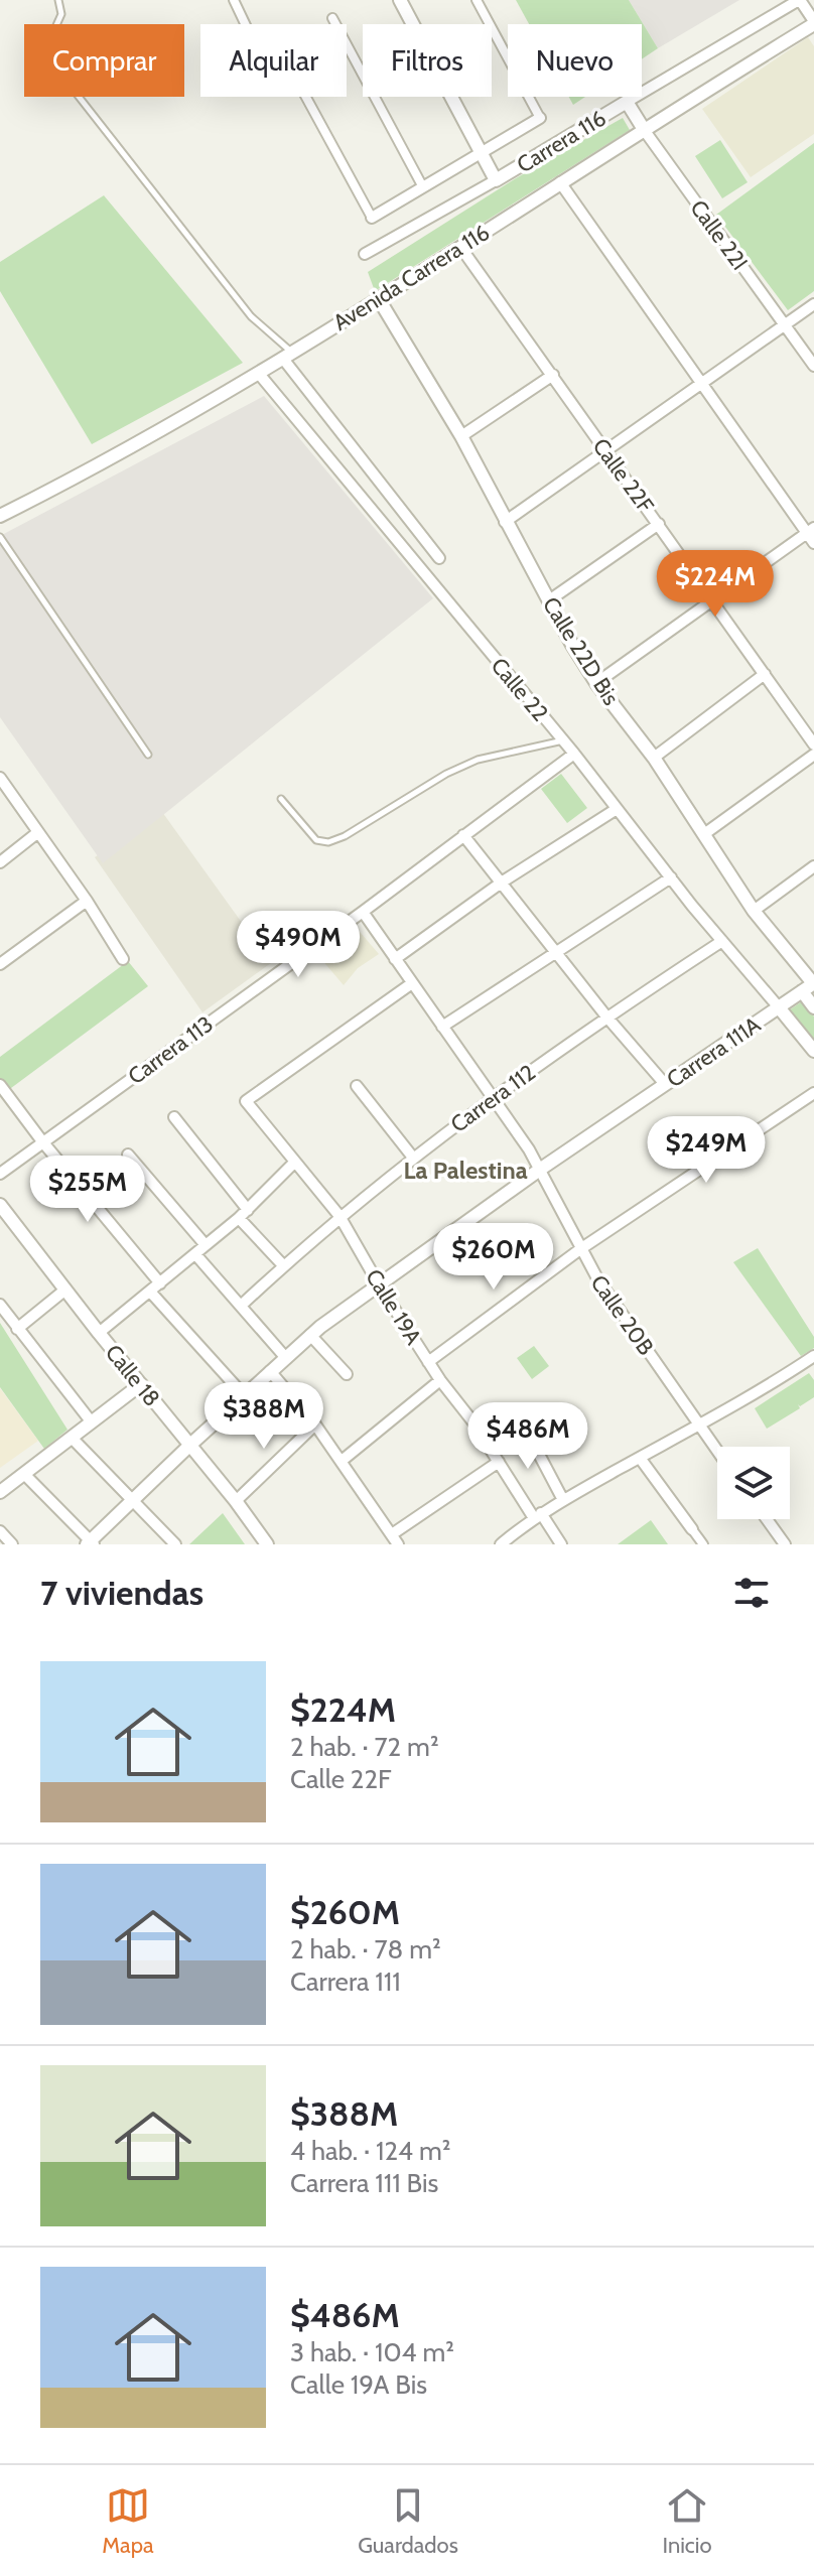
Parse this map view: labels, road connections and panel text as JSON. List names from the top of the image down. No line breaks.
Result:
{"streets":{"street":["Carrera 116","Calle 22I","Avenida Carrera 116","Calle 22F","Calle 22D Bis","Calle 22","Carrera 113","Carrera 111A","Carrera 112","Calle 19A","Calle 20B","Calle 18"]},"crossings":[["Carrera 116","Calle 22I"],["Calle 22I","Avenida Carrera 116"],["Avenida Carrera 116","Calle 22F"],["Avenida Carrera 116","Calle 22D Bis"],["Avenida Carrera 116","Calle 22"],["Calle 22D Bis","Carrera 111A"],["Calle 22","Carrera 113"],["Calle 22","Carrera 111A"],["Calle 22","Carrera 112"],["Carrera 113","Calle 20B"],["Carrera 111A","Calle 19A"],["Carrera 111A","Calle 20B"],["Carrera 111A","Calle 18"],["Carrera 112","Calle 19A"],["Carrera 112","Calle 20B"],["Calle 19A","Calle 20B"]],"districts":["La Palestina"],"page":{"chip":["Comprar","Alquilar","Filtros","Nuevo"],"price":["$224M","$490M","$249M","$255M","$260M","$388M","$486M"],"heading":"7 viviendas","list":[{"name":"$224M","note":"2 hab. · 72 m² · Calle 22F"},{"name":"$260M","note":"2 hab. · 78 m² · Carrera 111"},{"name":"$388M","note":"4 hab. · 124 m² · Carrera 111 Bis"},{"name":"$486M","note":"3 hab. · 104 m² · Calle 19A Bis"}],"tabs":["Mapa","Guardados","Inicio"]}}
